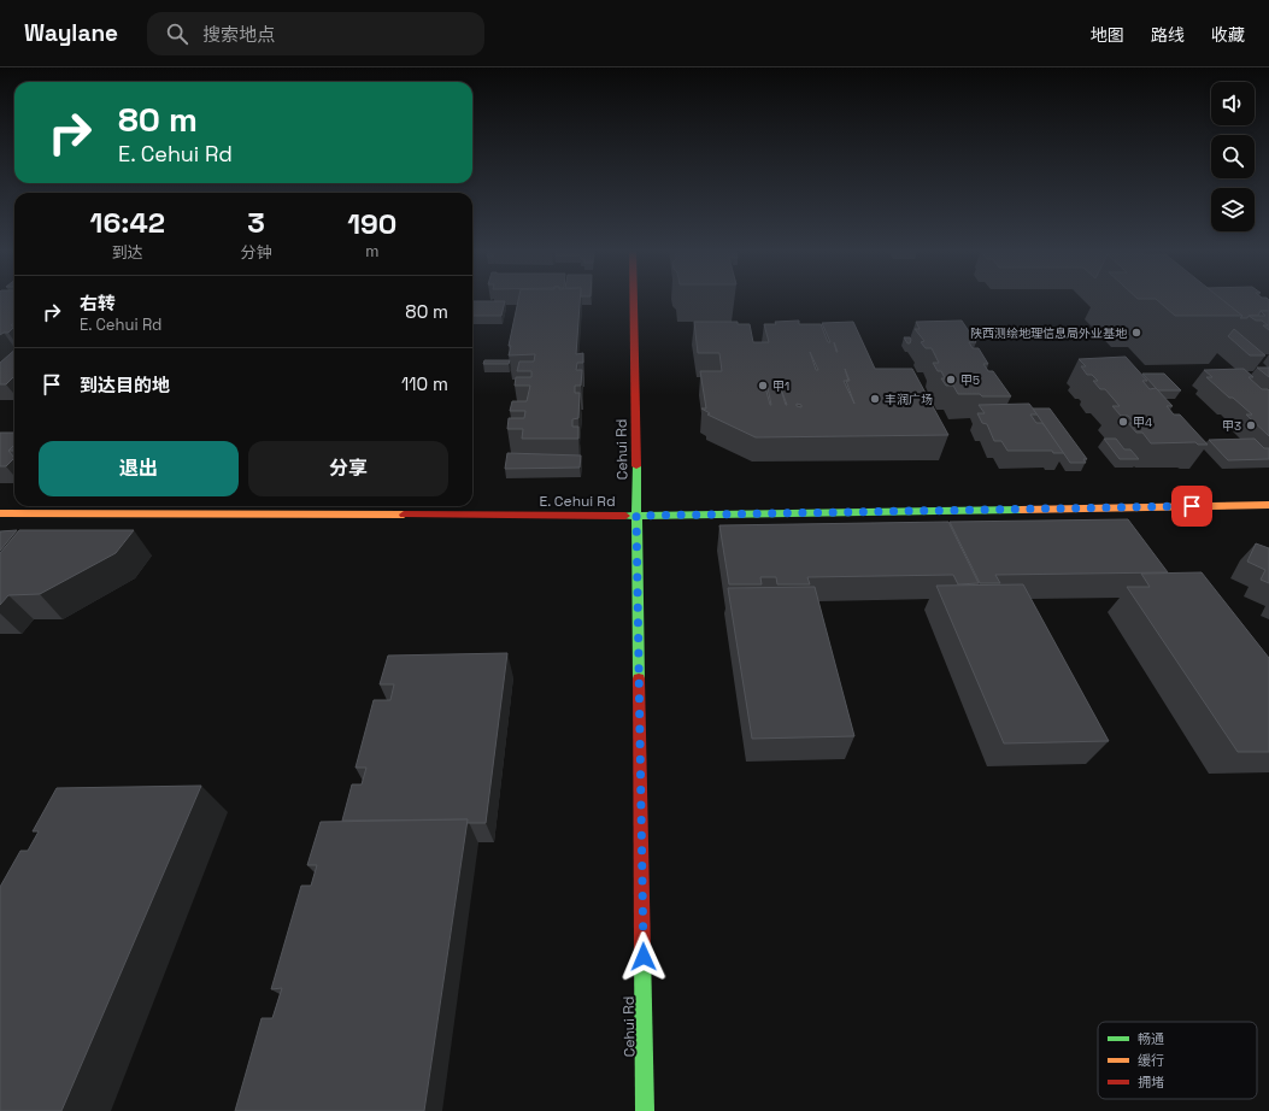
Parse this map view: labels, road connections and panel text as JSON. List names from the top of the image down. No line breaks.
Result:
{"streets":{"street":["Cehui Rd","E. Cehui Rd"]},"crossings":[["Cehui Rd","E. Cehui Rd"]],"places":["陕西测绘地理信息局外业基地","甲5","甲1","丰润广场","甲4","甲3"],"legend":["畅通","缓行","拥堵"],"page":{"header":"Waylane","search":"搜索地点","nav":["地图","路线","收藏"],"turn":["80 m","E. Cehui Rd"],"eta":["16:42","到达","3","分钟","190","m"],"list":[{"name":"右转","note":"E. Cehui Rd","value":"80 m"},{"name":"到达目的地","value":"110 m"}],"buttons":["退出","分享"]}}
